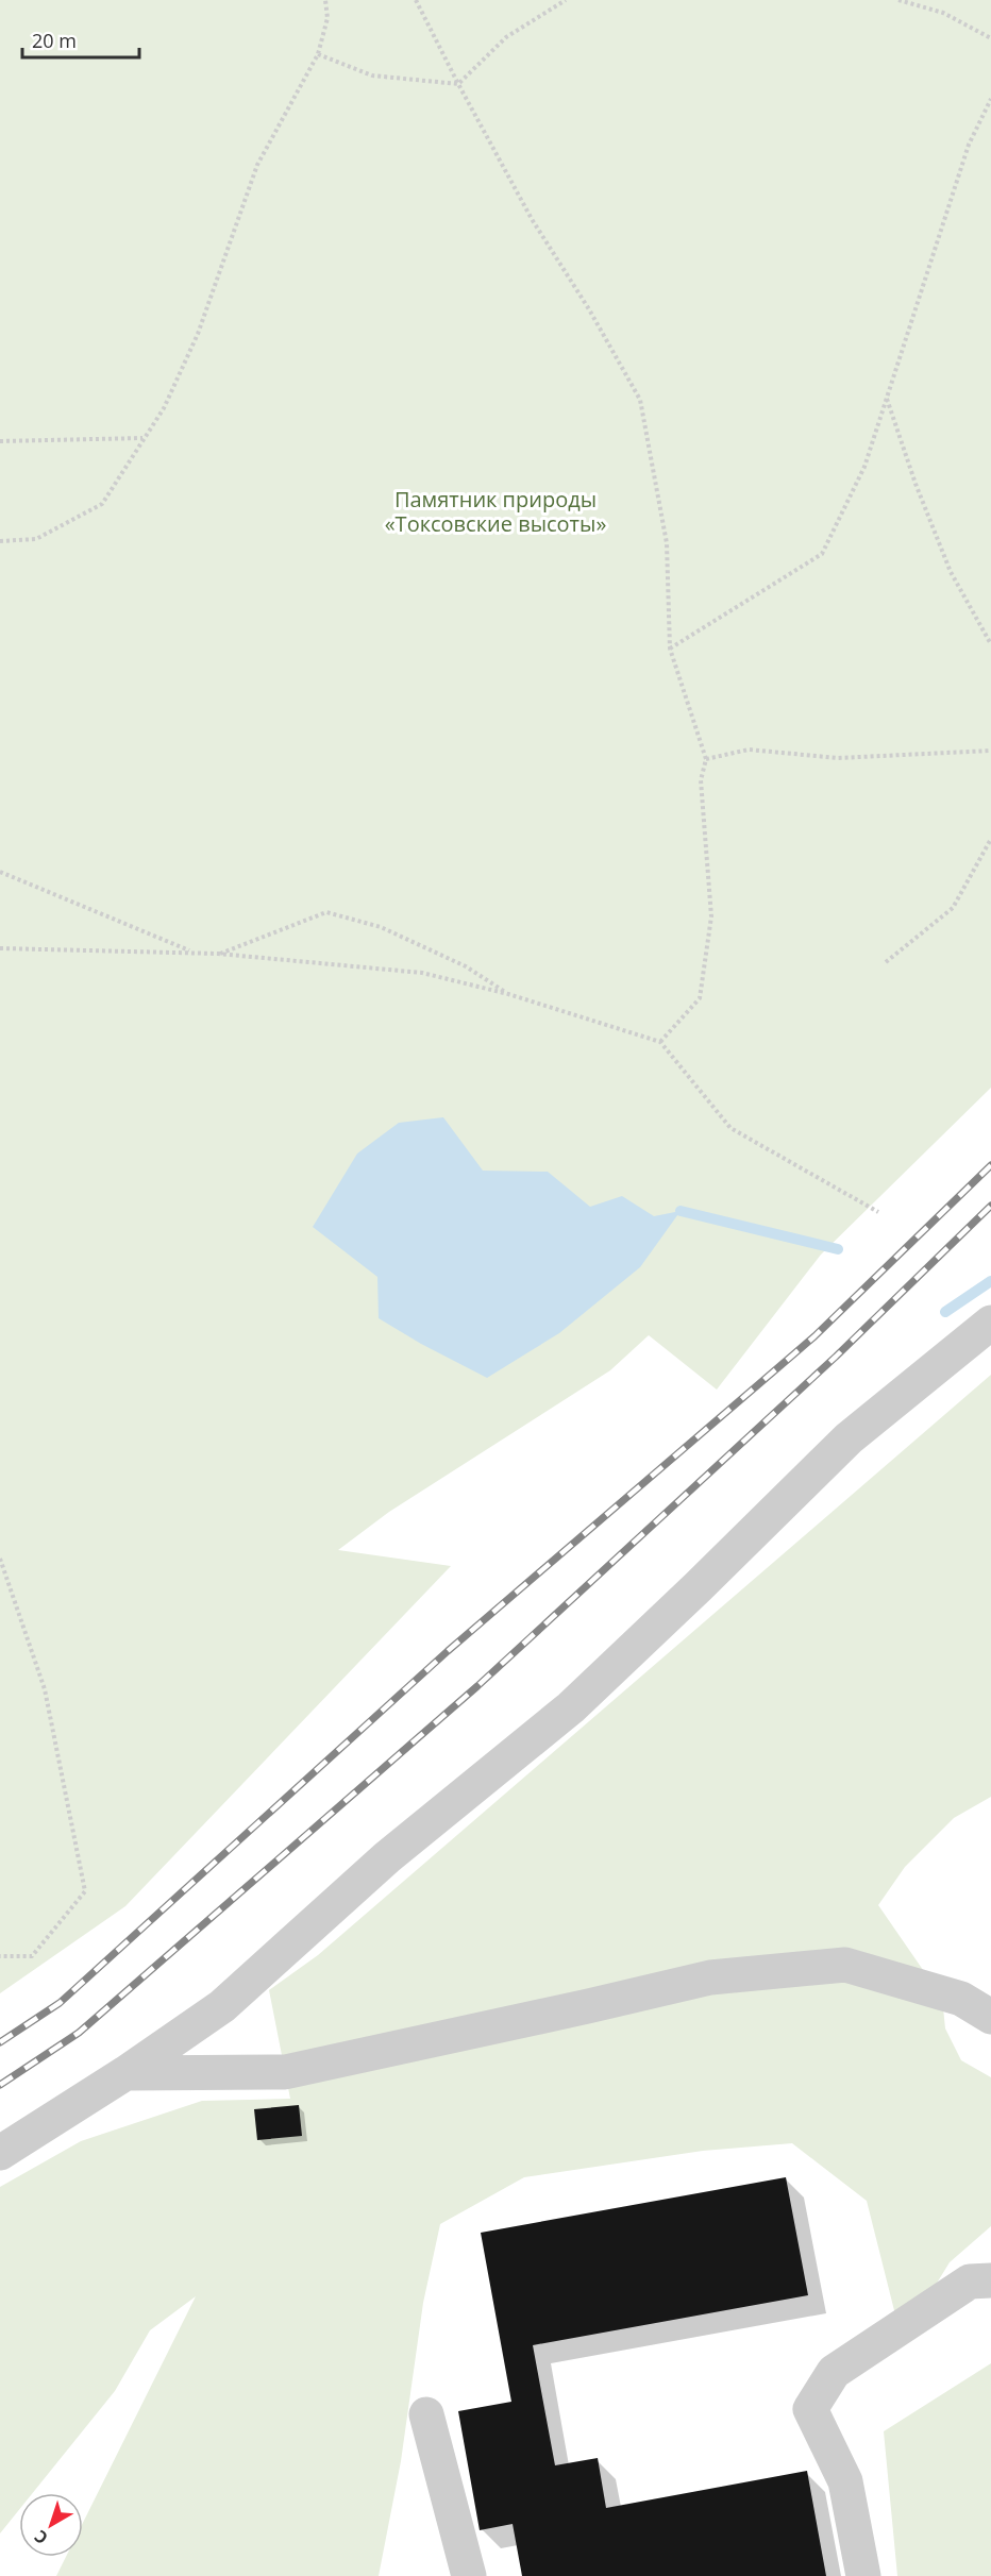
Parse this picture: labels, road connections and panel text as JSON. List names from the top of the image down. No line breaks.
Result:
{"parks":["Памятник природы «Токсовские высоты»"],"scale_bar":"20 m","north":"bottom left"}
